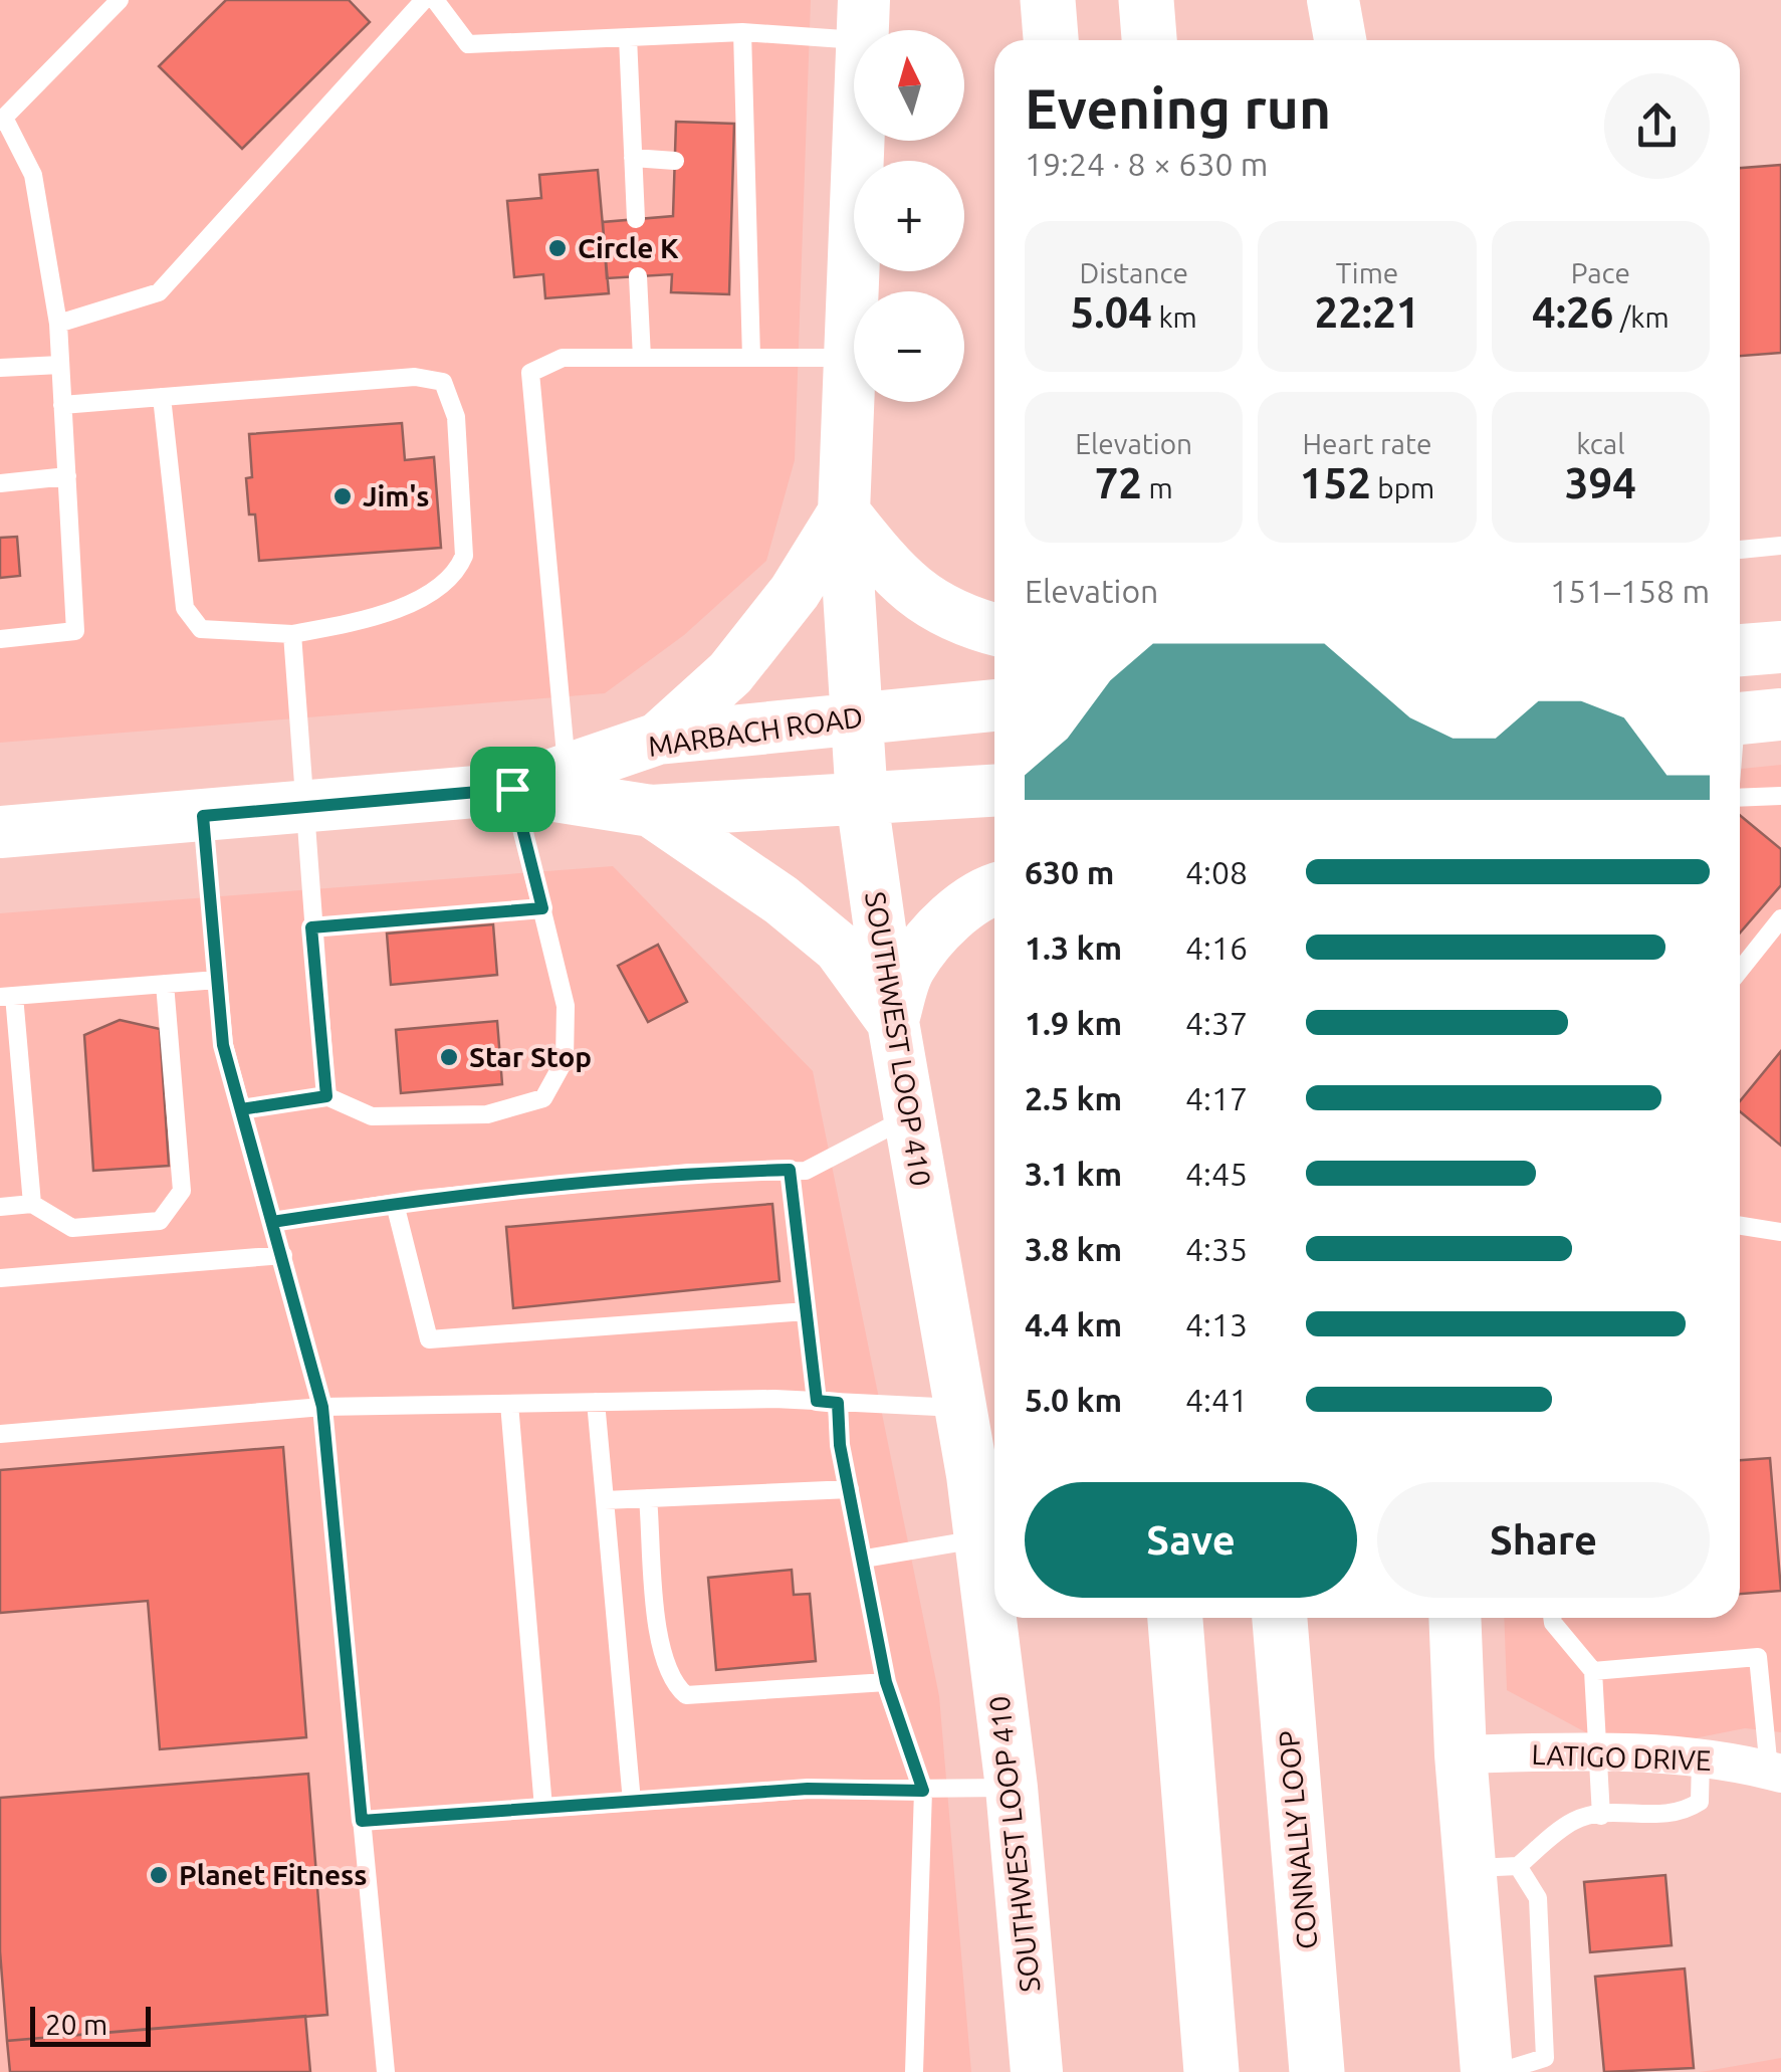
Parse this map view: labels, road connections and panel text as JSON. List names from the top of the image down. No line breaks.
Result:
{"streets":{"highway":["CONNALLY LOOP"],"main road":["MARBACH ROAD","SOUTHWEST LOOP 410"],"street":["LATIGO DRIVE"]},"crossings":[["MARBACH ROAD","SOUTHWEST LOOP 410"]],"places":["Circle K","Jim's","Star Stop","Planet Fitness"],"scale_bar":"20 m","north":"top","page":{"map_buttons":["+","−"],"heading":["Evening run","19:24 · 8 × 630 m"],"stats":[["Distance","5.04 km"],["Time","22:21"],["Pace","4:26 /km"],["Elevation","72 m"],["Heart rate","152 bpm"],["kcal","394"]],"chart":["Elevation","151–158 m"],"list":[{"name":"630 m","note":"4:08"},{"name":"1.3 km","note":"4:16"},{"name":"1.9 km","note":"4:37"},{"name":"2.5 km","note":"4:17"},{"name":"3.1 km","note":"4:45"},{"name":"3.8 km","note":"4:35"},{"name":"4.4 km","note":"4:13"},{"name":"5.0 km","note":"4:41"}],"buttons":["Save","Share"],"scale":"20 m"}}
